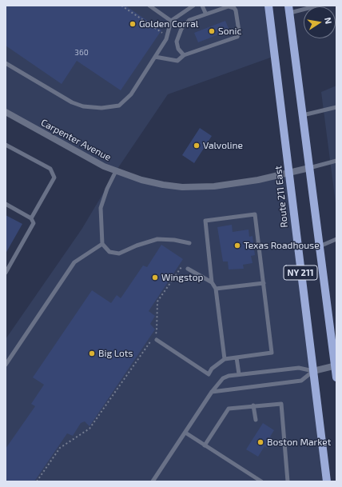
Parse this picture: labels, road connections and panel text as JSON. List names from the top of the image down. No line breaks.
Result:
{"streets":{"main road":["Route 211 East","NY 211"],"street":["Carpenter Avenue"]},"crossings":[["Carpenter Avenue","Route 211 East"],["Carpenter Avenue","NY 211"]],"places":["Golden Corral","Sonic","Valvoline","Texas Roadhouse","Wingstop","Big Lots","Boston Market"],"house_numbers":["360"],"north":"right"}
